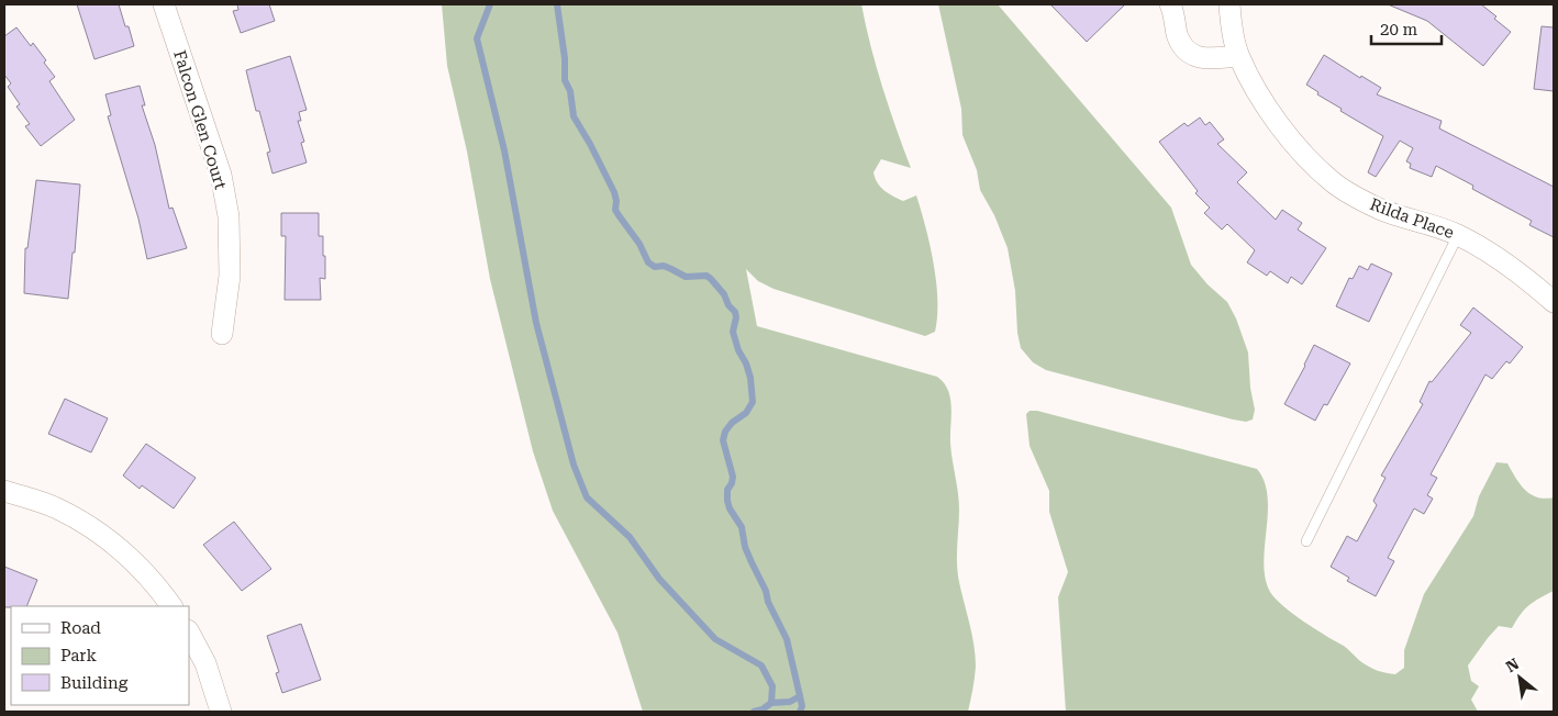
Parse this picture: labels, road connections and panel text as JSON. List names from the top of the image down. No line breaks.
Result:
{"streets":{"street":["Falcon Glen Court","Rilda Place"]},"legend":["Road","Park","Building"],"scale_bar":"20 m","north":"top left"}
